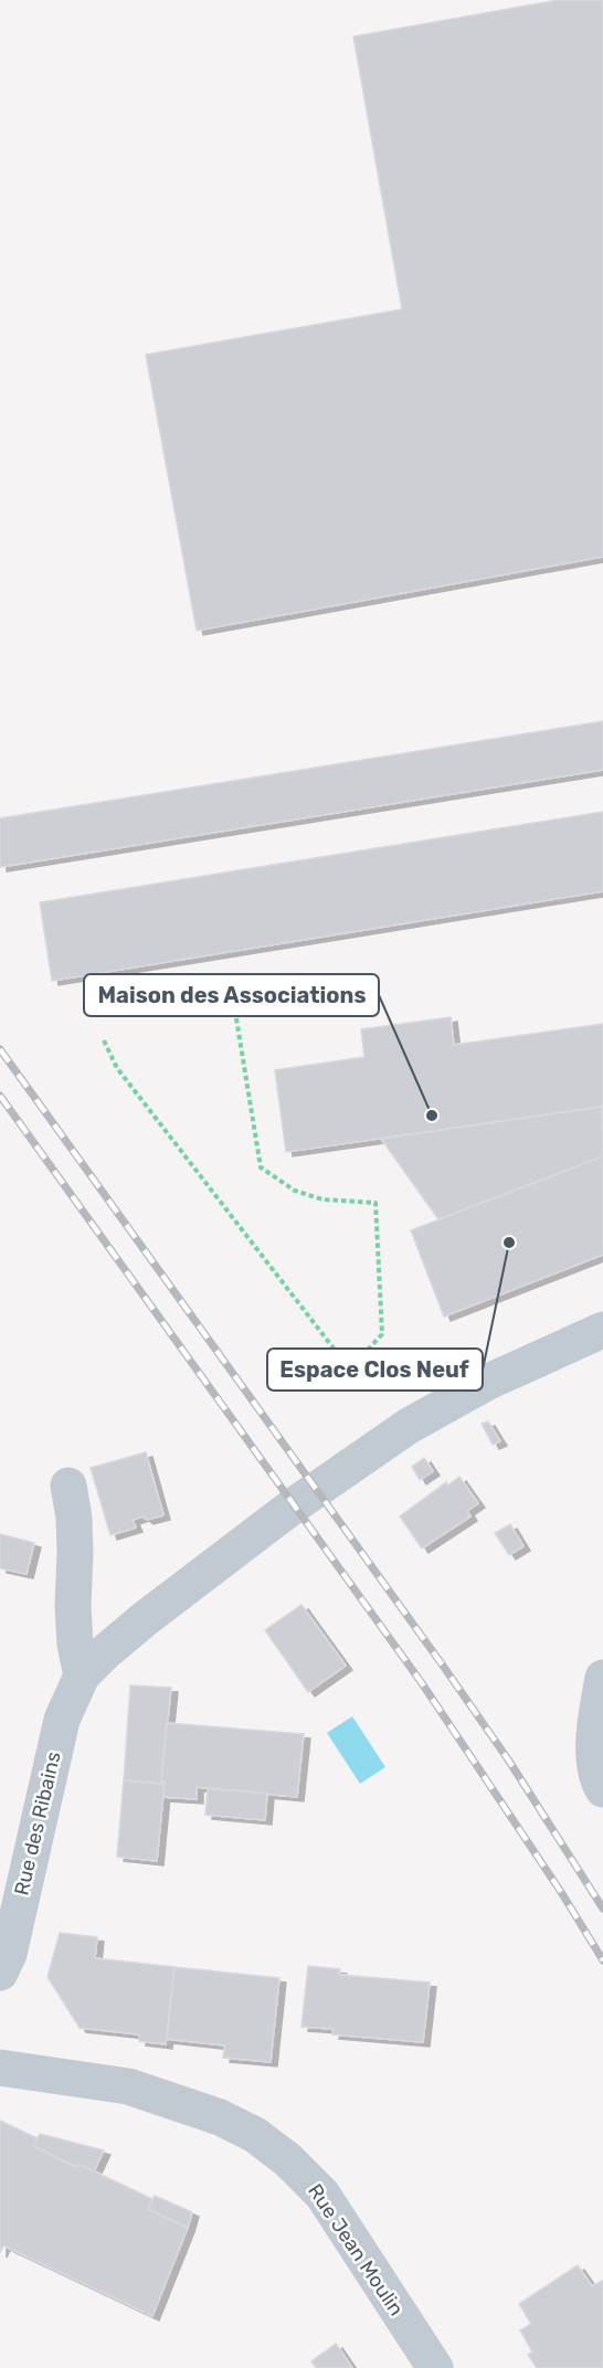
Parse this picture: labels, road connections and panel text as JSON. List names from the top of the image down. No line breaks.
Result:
{"streets":{"street":["Rue des Ribains","Rue Jean Moulin"]},"places":["Maison des Associations","Espace Clos Neuf"]}
